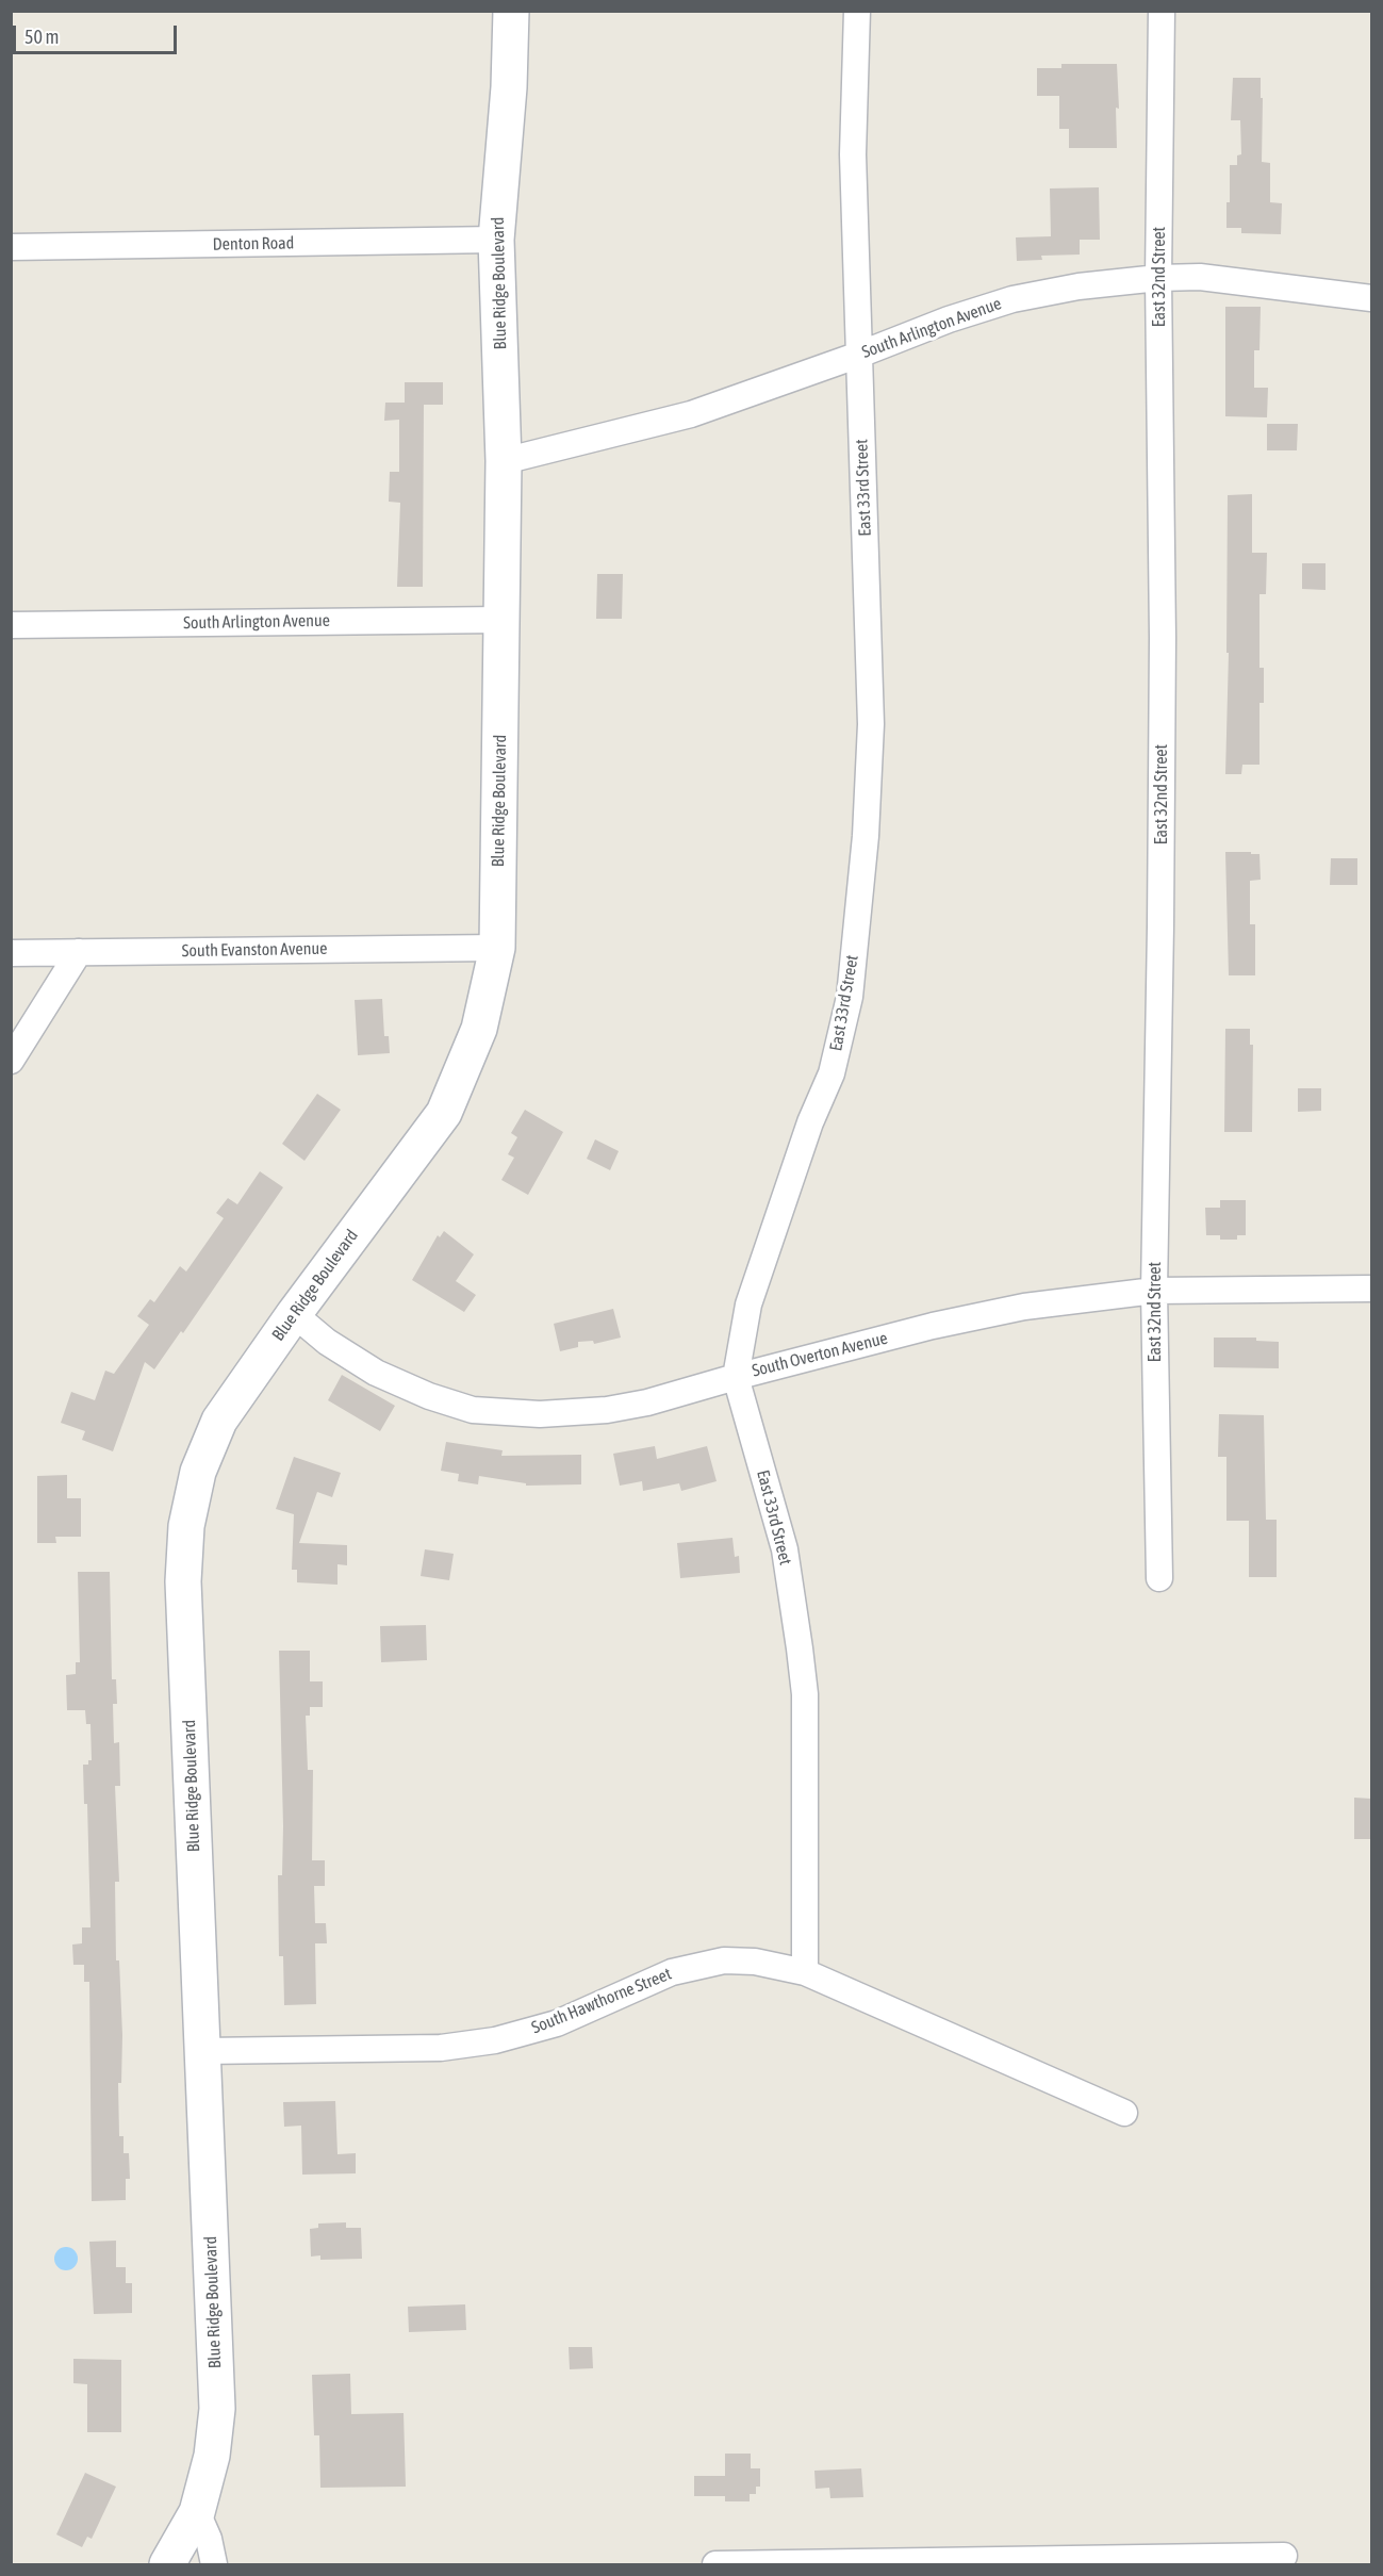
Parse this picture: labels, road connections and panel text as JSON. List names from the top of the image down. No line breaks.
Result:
{"streets":{"street":["Denton Road","East 32nd Street","Blue Ridge Boulevard","South Arlington Avenue","East 33rd Street","South Evanston Avenue","South Overton Avenue","South Hawthorne Street"]},"crossings":[["Denton Road","Blue Ridge Boulevard"],["East 32nd Street","South Arlington Avenue"],["East 32nd Street","South Overton Avenue"],["Blue Ridge Boulevard","South Arlington Avenue"],["Blue Ridge Boulevard","South Evanston Avenue"],["Blue Ridge Boulevard","South Overton Avenue"],["Blue Ridge Boulevard","South Hawthorne Street"],["South Arlington Avenue","East 33rd Street"],["East 33rd Street","South Overton Avenue"],["East 33rd Street","South Hawthorne Street"]],"scale_bar":"50 m"}
